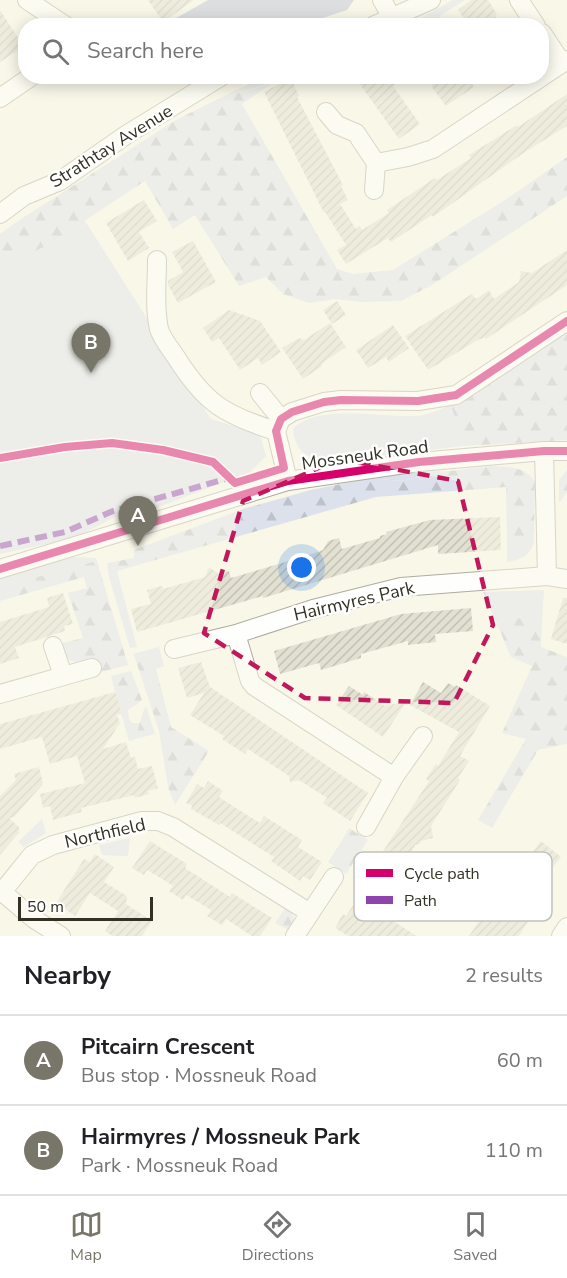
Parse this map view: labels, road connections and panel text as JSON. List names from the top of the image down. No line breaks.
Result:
{"streets":{"street":["Strathtay Avenue","Mossneuk Road","Hairmyres Park","Northfield"]},"legend":["Cycle path","Path"],"scale_bar":"50 m","page":{"search":"Search here","pins":["B","A"],"scale":"50 m","heading":["Nearby","2 results"],"list":[{"mark":"A","name":"Pitcairn Crescent","note":"Bus stop · Mossneuk Road","value":"60 m"},{"mark":"B","name":"Hairmyres / Mossneuk Park","note":"Park · Mossneuk Road","value":"110 m"}],"nav":["Map","Directions","Saved"]}}
